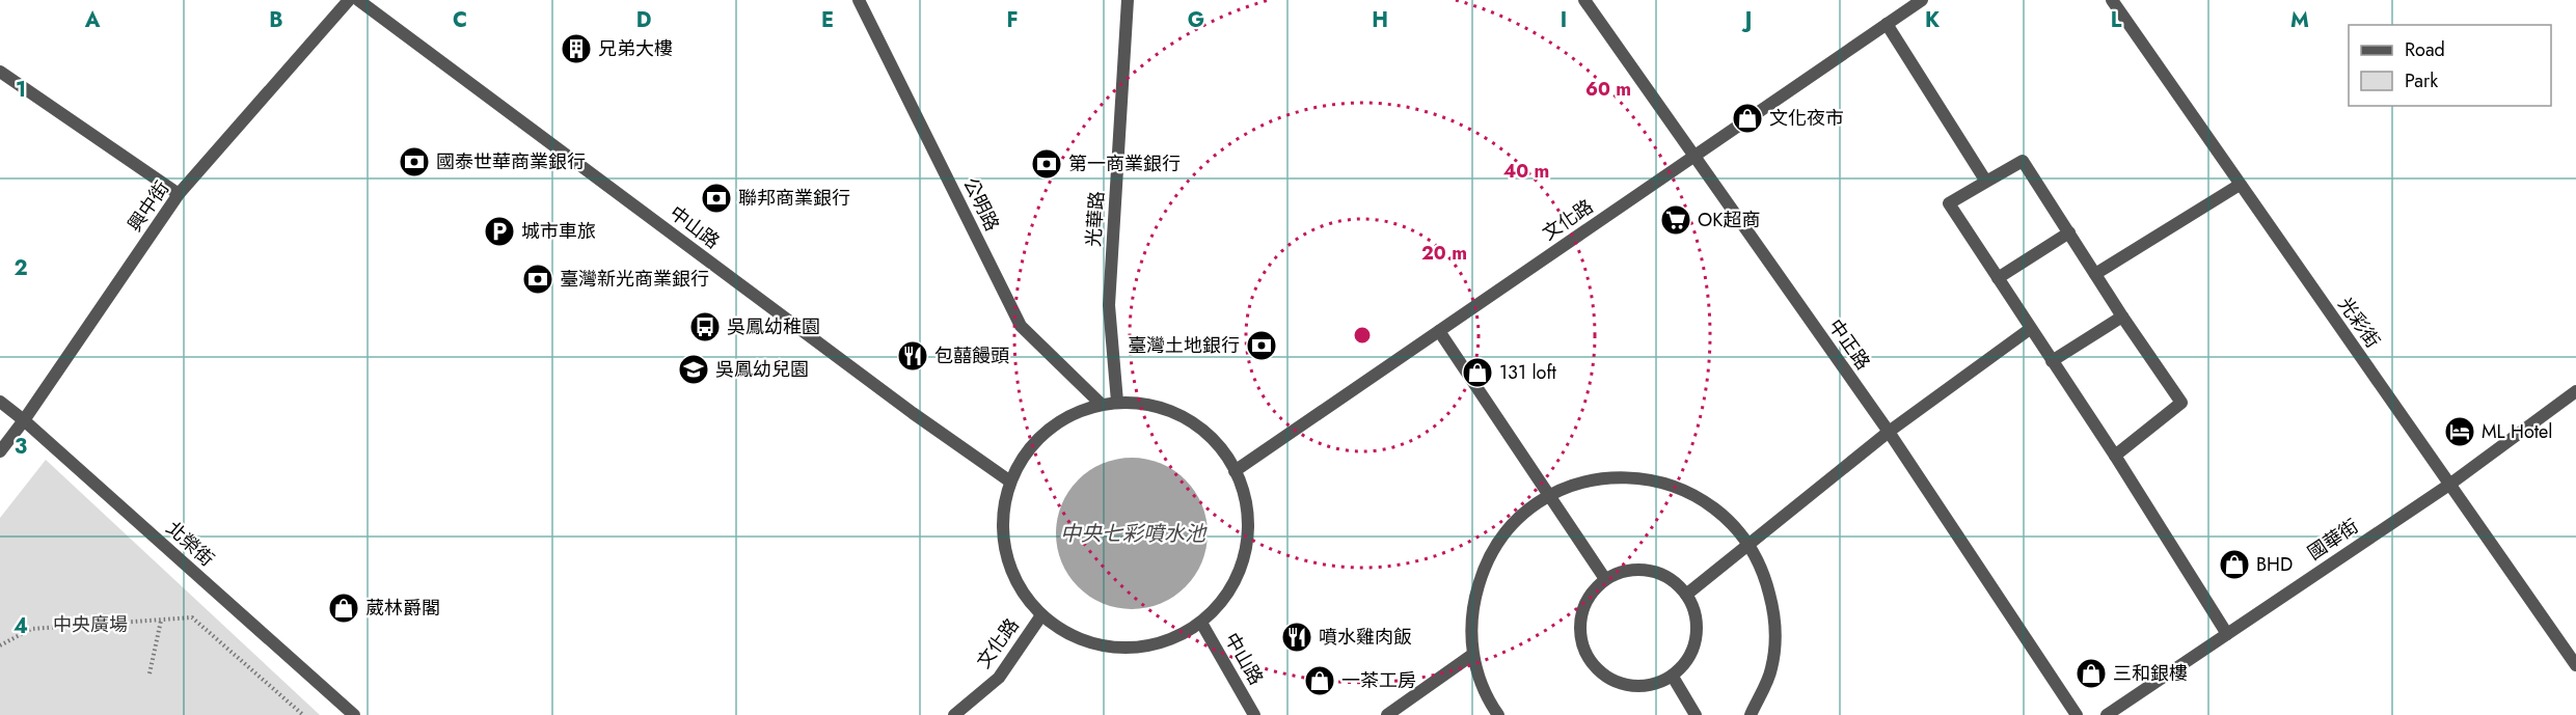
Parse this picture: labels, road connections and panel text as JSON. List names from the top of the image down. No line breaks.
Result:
{"streets":{"street":["公明路","興中街","光華路","文化路","中山路","光彩街","中正路","國華街","北榮街"]},"crossings":[["興中街","北榮街"],["文化路","中正路"],["光彩街","國華街"]],"water":["中央七彩噴水池"],"parks":["中央廣場"],"places":{"building":["兄弟大樓"],"shop":["文化夜市","131 loft","BHD","葳林爵閣","三和銀樓","一茶工房"],"bank":["國泰世華商業銀行","第一商業銀行","聯邦商業銀行","臺灣新光商業銀行","臺灣土地銀行"],"supermarket":["OK超商"],"parking":["城市車旅"],"bus stop":["吳鳳幼稚園"],"restaurant":["包囍饅頭","噴水雞肉飯"],"school or university":["吳鳳幼兒園"],"hotel":["ML Hotel"]},"legend":["Road","Park"],"grid":{"columns":["A","B","C","D","E","F","G","H","I","J","K","L","M"],"rows":["1","2","3","4"]},"rings":["60 m","40 m","20 m"]}
